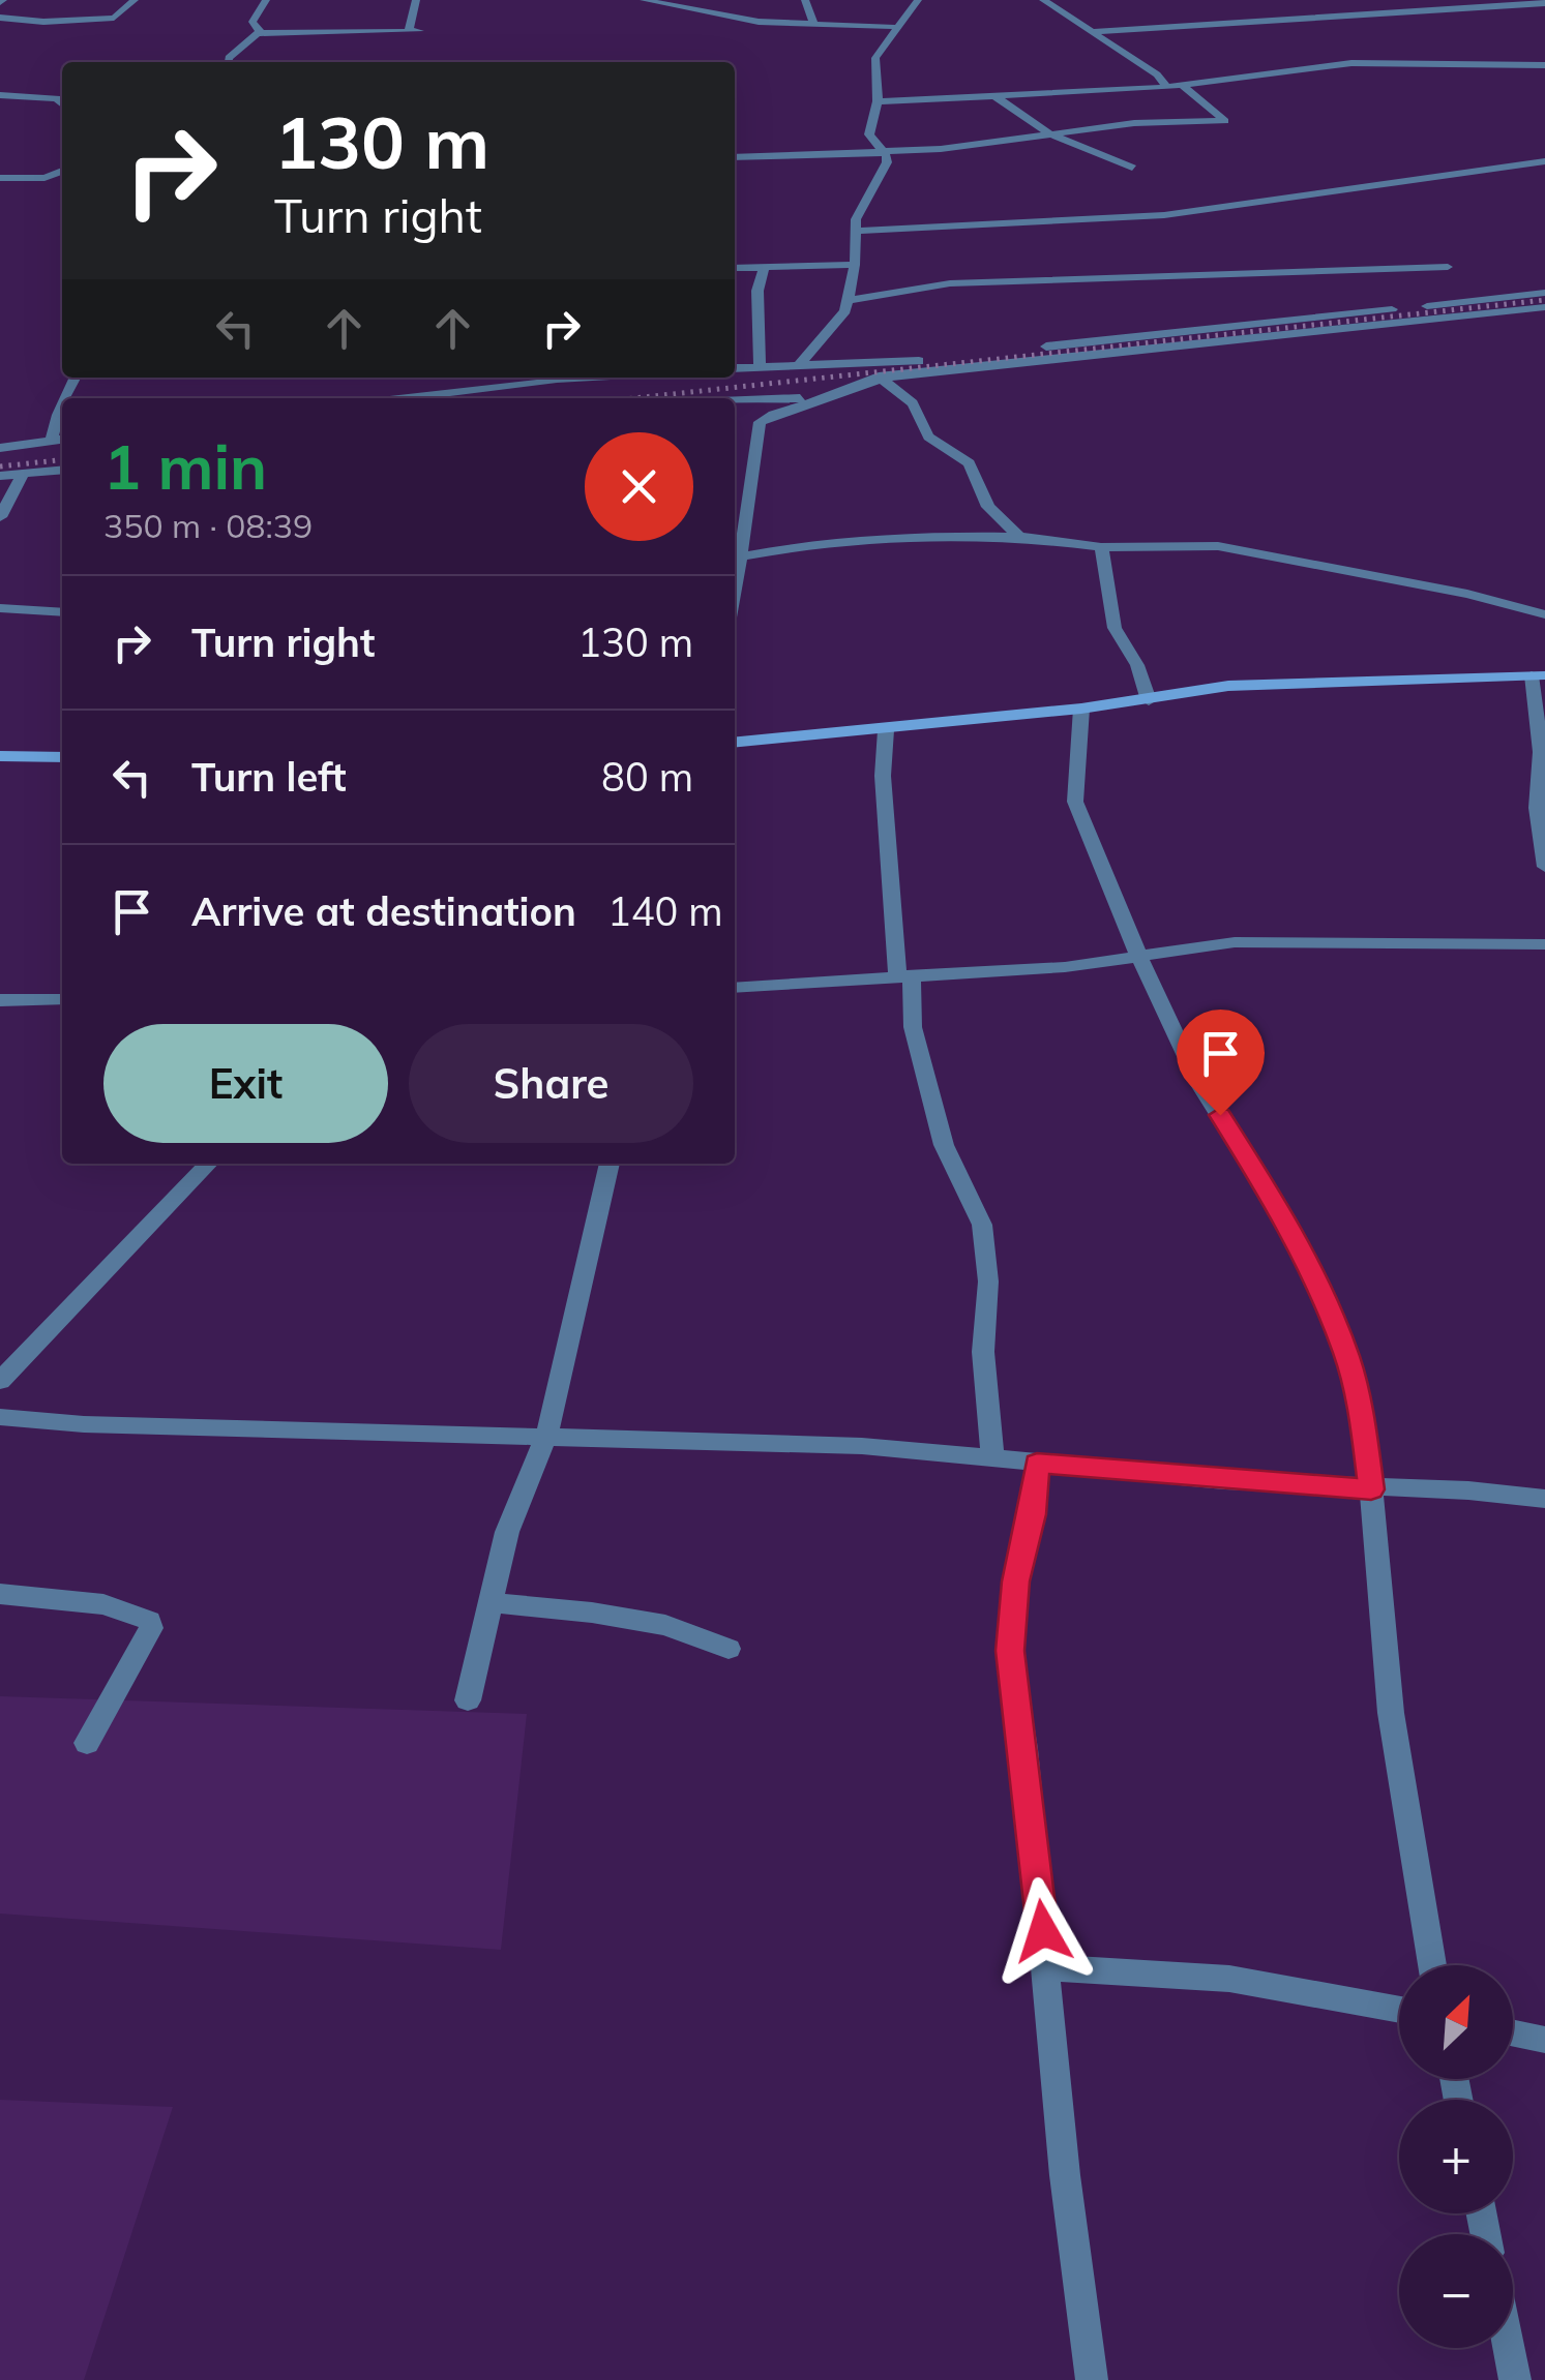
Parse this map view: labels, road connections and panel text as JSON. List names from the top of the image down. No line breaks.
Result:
{"north":"top right","page":{"turn":["130 m","Turn right"],"heading":["1 min","350 m · 08:39"],"list":[{"name":"Turn right","value":"130 m"},{"name":"Turn left","value":"80 m"},{"name":"Arrive at destination","value":"140 m"}],"buttons":["Exit","Share"],"map_buttons":["+","−"]}}
